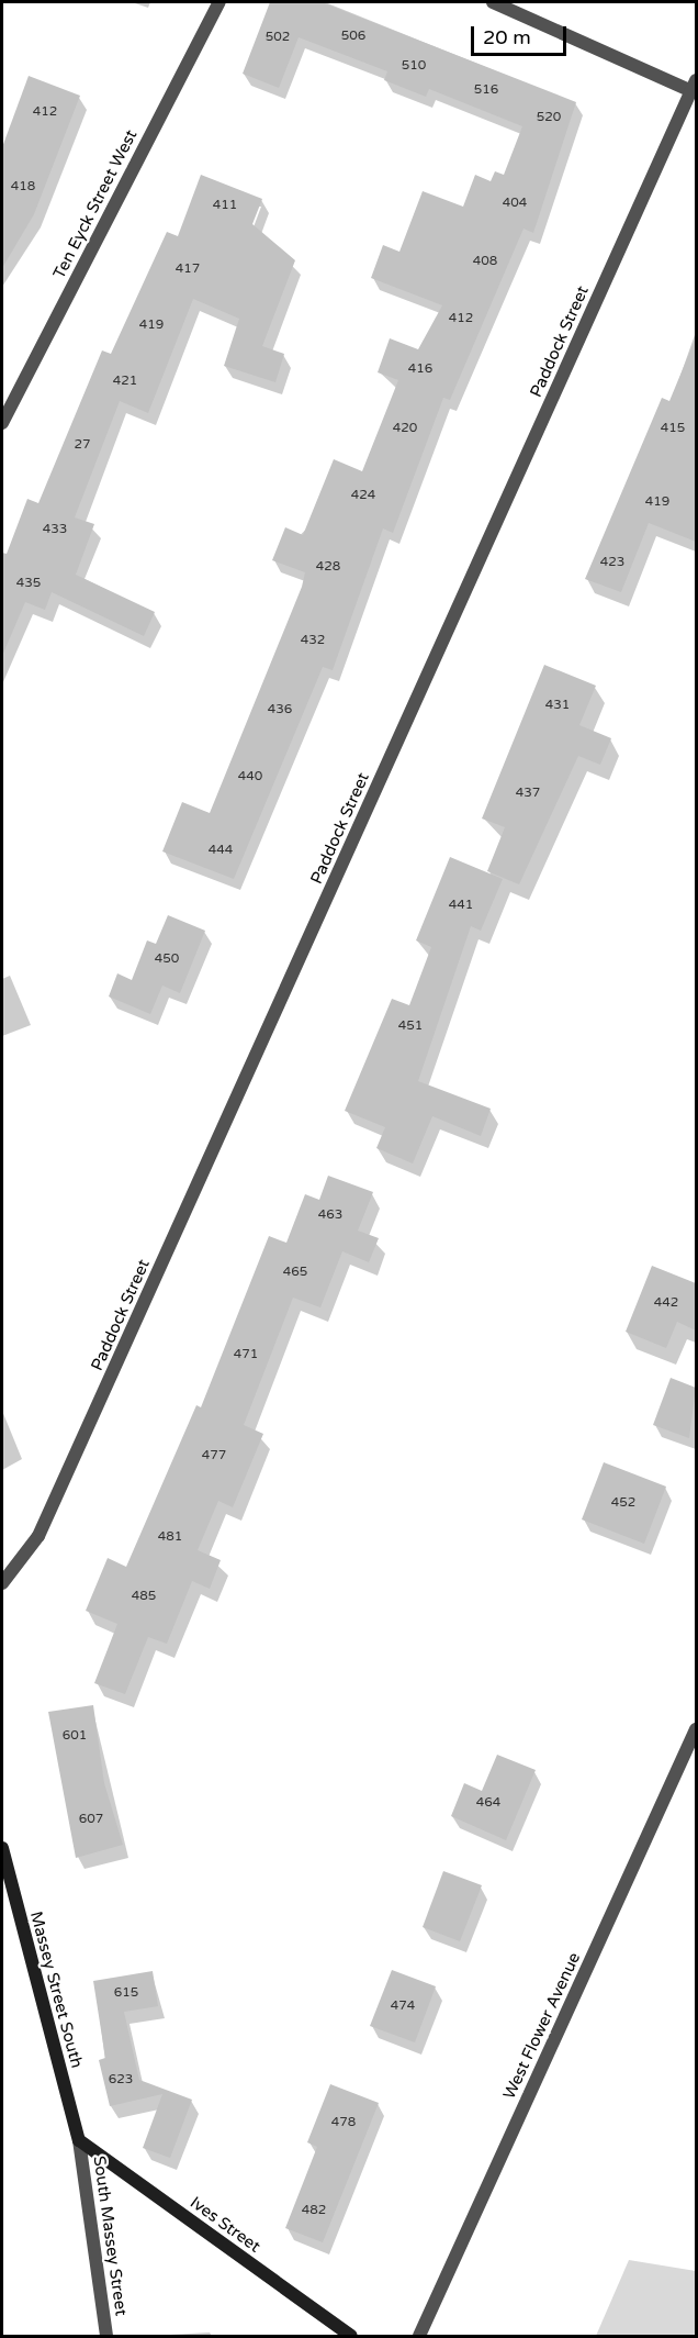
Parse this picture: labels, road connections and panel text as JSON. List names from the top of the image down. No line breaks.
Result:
{"streets":{"street":["Ten Eyck Street West","Paddock Street","Massey Street South","West Flower Avenue","Ives Street","South Massey Street"]},"crossings":[["Massey Street South","Ives Street"],["Massey Street South","South Massey Street"],["Ives Street","South Massey Street"]],"house_numbers":["506","502","510","516","412","520","418","404","411","408","417","412","419","416","421","420","415","27","424","419","433","423","428","435","432","431","436","440","437","444","441","450","451","463","465","442","471","477","452","481","485","601","464","607","615","474","623","478","482"],"scale_bar":"20 m"}
